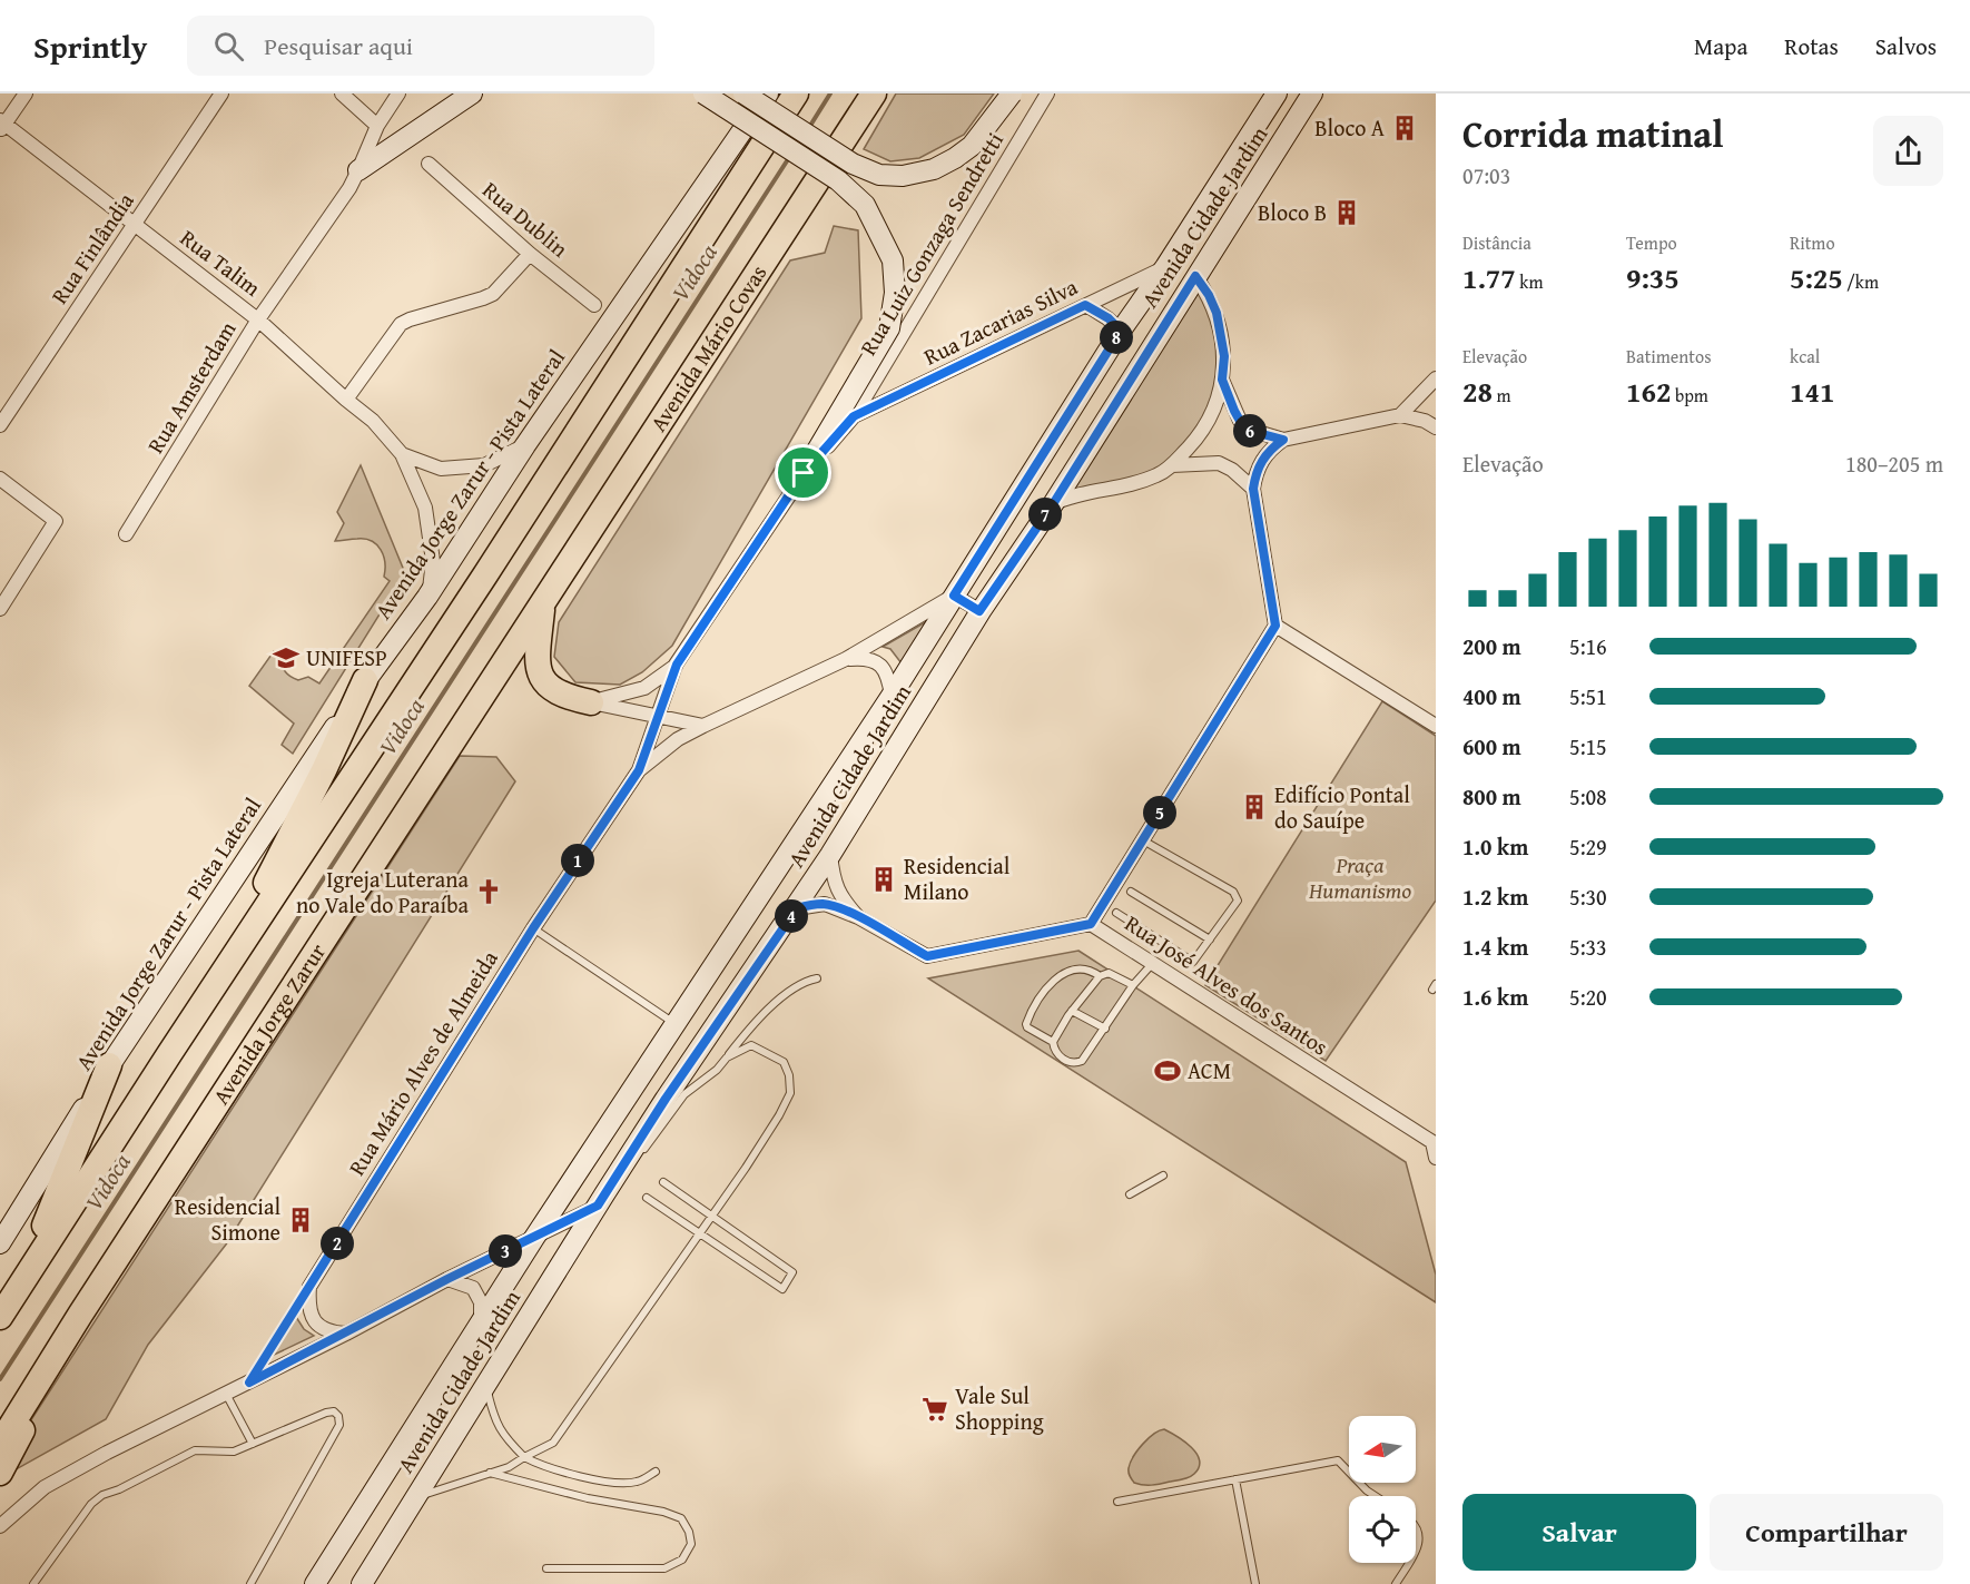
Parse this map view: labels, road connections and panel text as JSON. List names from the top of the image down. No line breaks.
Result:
{"streets":{"highway":["Avenida Mário Covas","Avenida Jorge Zarur"],"main road":["Avenida Cidade Jardim","Avenida Jorge Zarur - Pista Lateral"],"street":["Rua Dublin","Rua Luiz Gonzaga Sendretti","Rua Finlândia","Rua Talim","Rua Zacarias Silva","Rua Amsterdam","Rua José Alves dos Santos","Rua Mário Alves de Almeida"]},"crossings":[["Avenida Cidade Jardim","Rua Zacarias Silva"],["Avenida Cidade Jardim","Rua José Alves dos Santos"],["Rua Luiz Gonzaga Sendretti","Rua Zacarias Silva"],["Rua Finlândia","Rua Talim"],["Rua Talim","Rua Amsterdam"],["Rua Talim","Avenida Jorge Zarur - Pista Lateral"],["Avenida Mário Covas","Avenida Jorge Zarur"]],"water":["Vidoca"],"parks":["Praça Humanismo"],"places":{"building":["Bloco A","Bloco B","Edifício Pontal do Sauípe","Residencial Milano","Residencial Simone"],"school or university":["UNIFESP"],"church":["Igreja Luterana no Vale do Paraíba"],"sports":["ACM"],"supermarket":["Vale Sul Shopping"]},"north":"left","page":{"header":"Sprintly","search":"Pesquisar aqui","nav":["Mapa","Rotas","Salvos"],"heading":["Corrida matinal","07:03"],"stats":[["Distância","1.77 km"],["Tempo","9:35"],["Ritmo","5:25 /km"],["Elevação","28 m"],["Batimentos","162 bpm"],["kcal","141"]],"pins":["8","6","7","5","1","4","2","3"],"chart":["Elevação","180–205 m"],"list":[{"name":"200 m","note":"5:16"},{"name":"400 m","note":"5:51"},{"name":"600 m","note":"5:15"},{"name":"800 m","note":"5:08"},{"name":"1.0 km","note":"5:29"},{"name":"1.2 km","note":"5:30"},{"name":"1.4 km","note":"5:33"},{"name":"1.6 km","note":"5:20"}],"buttons":["Salvar","Compartilhar"]}}
